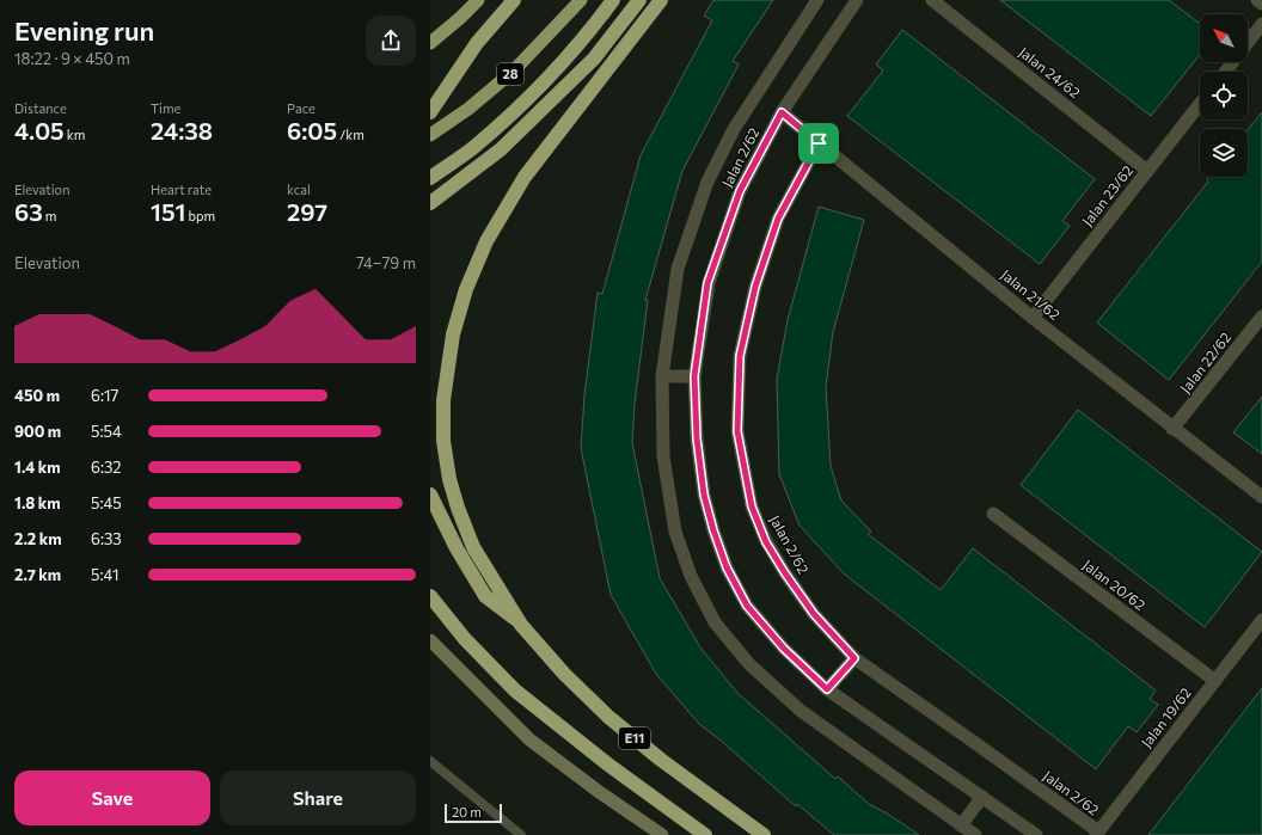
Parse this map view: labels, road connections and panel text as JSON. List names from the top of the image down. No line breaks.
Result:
{"streets":{"highway":["28","E11"],"street":["Jalan 24/62","Jalan 2/62","Jalan 23/62","Jalan 21/62","Jalan 22/62","Jalan 20/62","Jalan 19/62"]},"crossings":[["Jalan 24/62","Jalan 23/62"],["Jalan 2/62","Jalan 21/62"],["Jalan 2/62","Jalan 19/62"],["Jalan 23/62","Jalan 21/62"],["Jalan 21/62","Jalan 22/62"],["Jalan 20/62","Jalan 19/62"]],"scale_bar":"20 m","north":"top left","page":{"heading":["Evening run","18:22 · 9 × 450 m"],"stats":[["Distance","4.05 km"],["Time","24:38"],["Pace","6:05 /km"],["Elevation","63 m"],["Heart rate","151 bpm"],["kcal","297"]],"chart":["Elevation","74–79 m"],"list":[{"name":"450 m","note":"6:17"},{"name":"900 m","note":"5:54"},{"name":"1.4 km","note":"6:32"},{"name":"1.8 km","note":"5:45"},{"name":"2.2 km","note":"6:33"},{"name":"2.7 km","note":"5:41"}],"buttons":["Save","Share"],"scale":"20 m"}}
